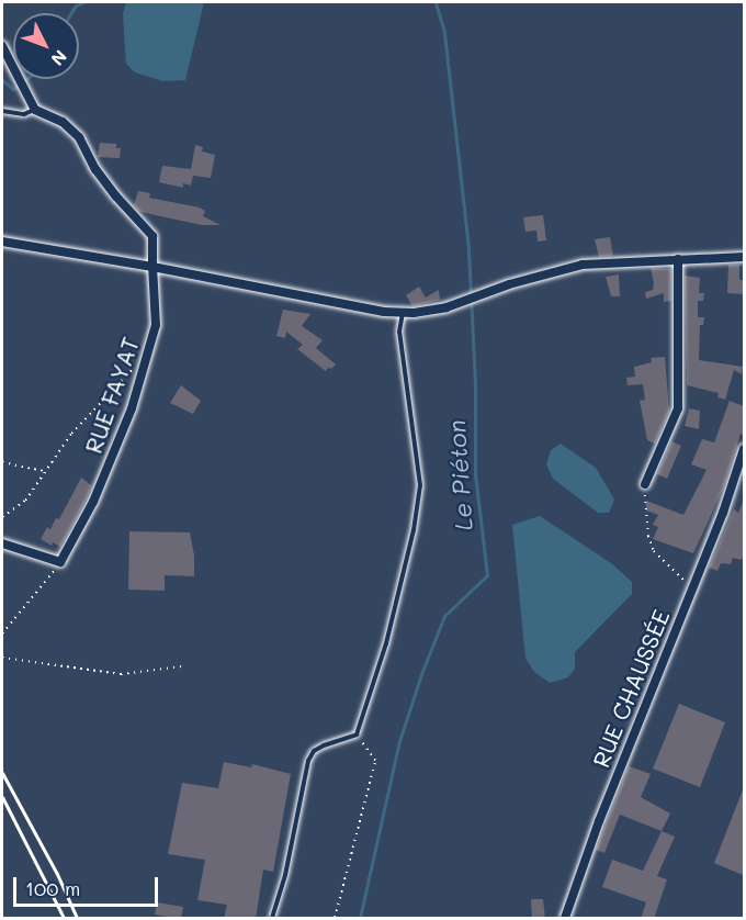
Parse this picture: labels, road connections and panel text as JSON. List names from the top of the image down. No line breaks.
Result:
{"streets":{"street":["RUE FAYAT","RUE CHAUSSÉE"]},"water":["Le Piéton"],"scale_bar":"100 m","north":"bottom right"}
